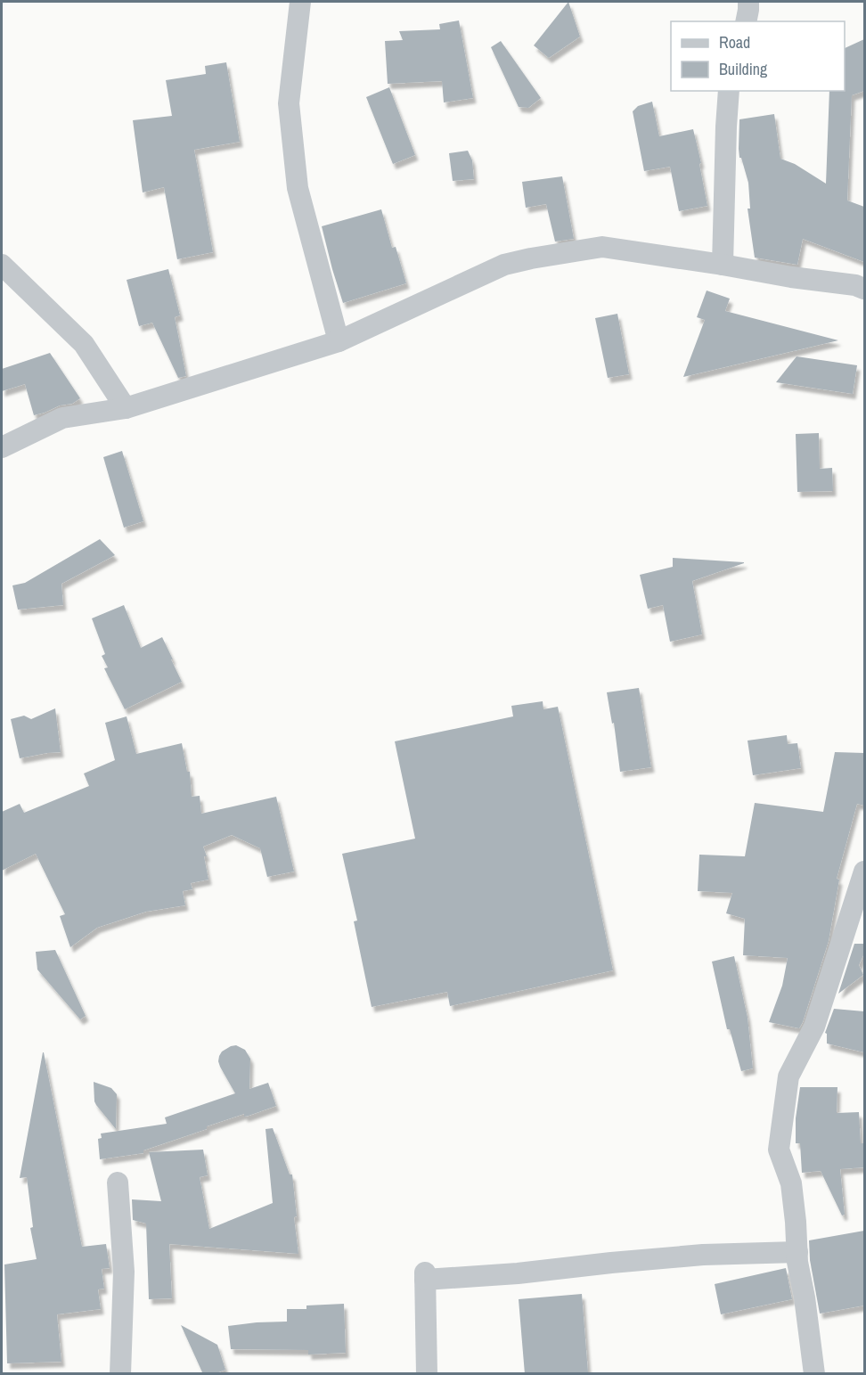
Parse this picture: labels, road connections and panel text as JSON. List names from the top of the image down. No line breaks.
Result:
{"legend":["Road","Building"]}
